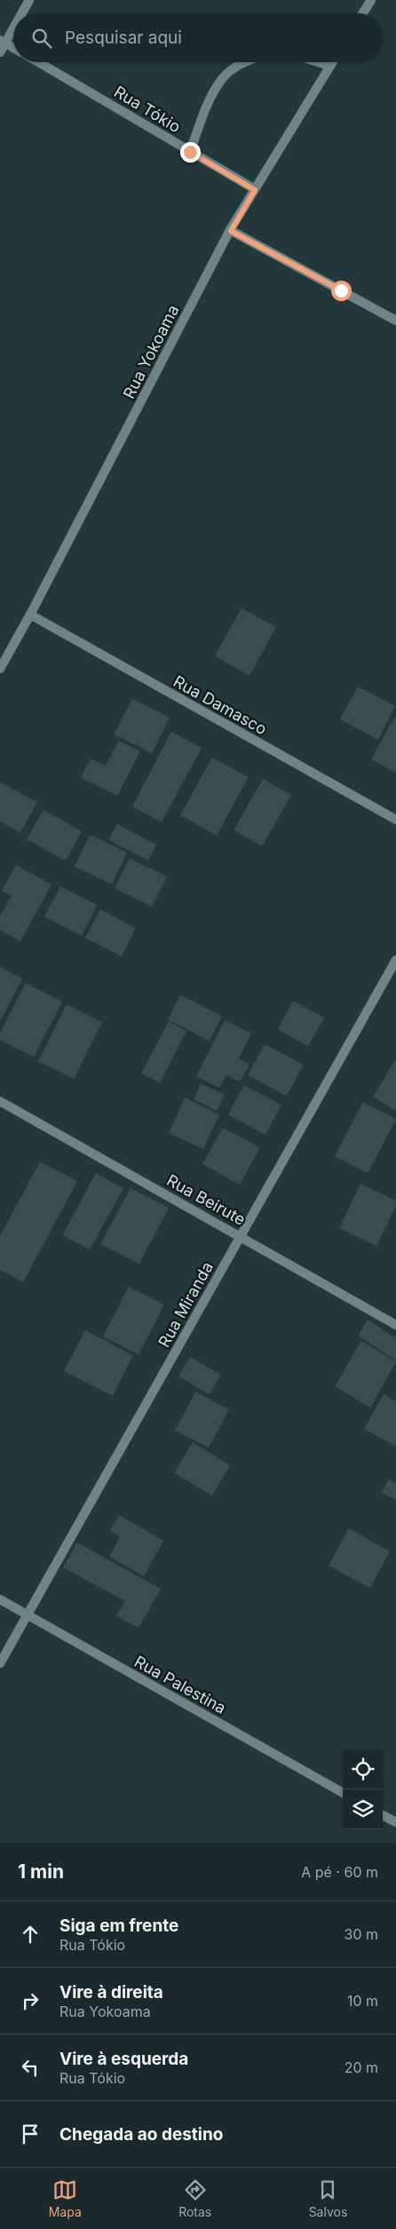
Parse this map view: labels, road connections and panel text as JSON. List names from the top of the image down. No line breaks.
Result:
{"streets":{"street":["Rua Tókio","Rua Yokoama","Rua Damasco","Rua Beirute","Rua Miranda","Rua Palestina"]},"crossings":[["Rua Tókio","Rua Yokoama"],["Rua Yokoama","Rua Damasco"],["Rua Beirute","Rua Miranda"],["Rua Miranda","Rua Palestina"]],"page":{"search":"Pesquisar aqui","heading":["1 min","A pé · 60 m"],"list":[["Siga em frente","Rua Tókio","30 m"],["Vire à direita","Rua Yokoama","10 m"],["Vire à esquerda","Rua Tókio","20 m"],"Chegada ao destino"],"nav":["Mapa","Rotas","Salvos"]}}
